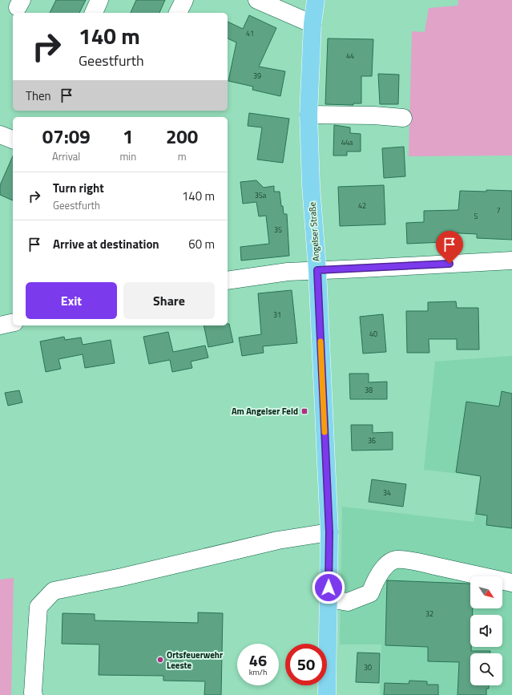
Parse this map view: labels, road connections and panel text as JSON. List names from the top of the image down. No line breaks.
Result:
{"streets":{"main road":["Angelser Straße"]},"places":{"transit":["Am Angelser Feld"],"other":["Ortsfeuerwehr Leeste"]},"house_numbers":["41","44","39","44a","35a","42","7","5","35","31","40","38","36","34","32","30"],"north":"bottom right","page":{"turn":["140 m","Geestfurth"],"then":"Then","eta":["07:09","Arrival","1","min","200","m"],"list":[{"name":"Turn right","note":"Geestfurth","value":"140 m"},{"name":"Arrive at destination","value":"60 m"}],"buttons":["Exit","Share"],"speed":"46 km/h","limit":"50"}}
